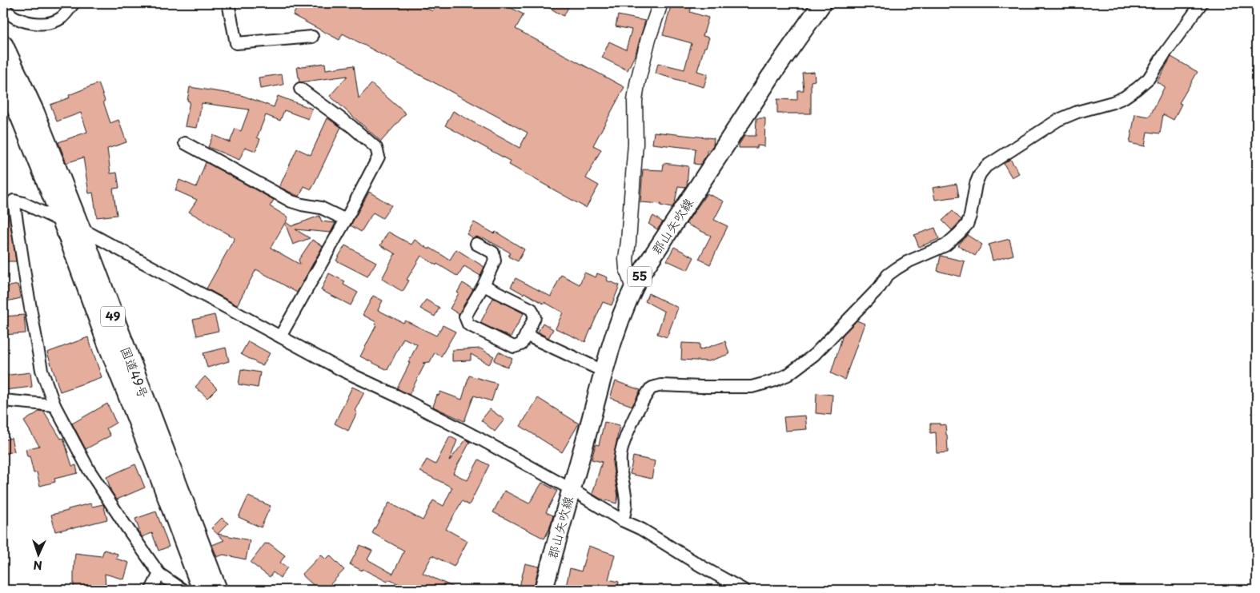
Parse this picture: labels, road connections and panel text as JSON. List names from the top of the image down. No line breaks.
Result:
{"streets":{"highway":["49","国道49号"],"main road":["郡山矢吹線","55"]},"north":"bottom"}
